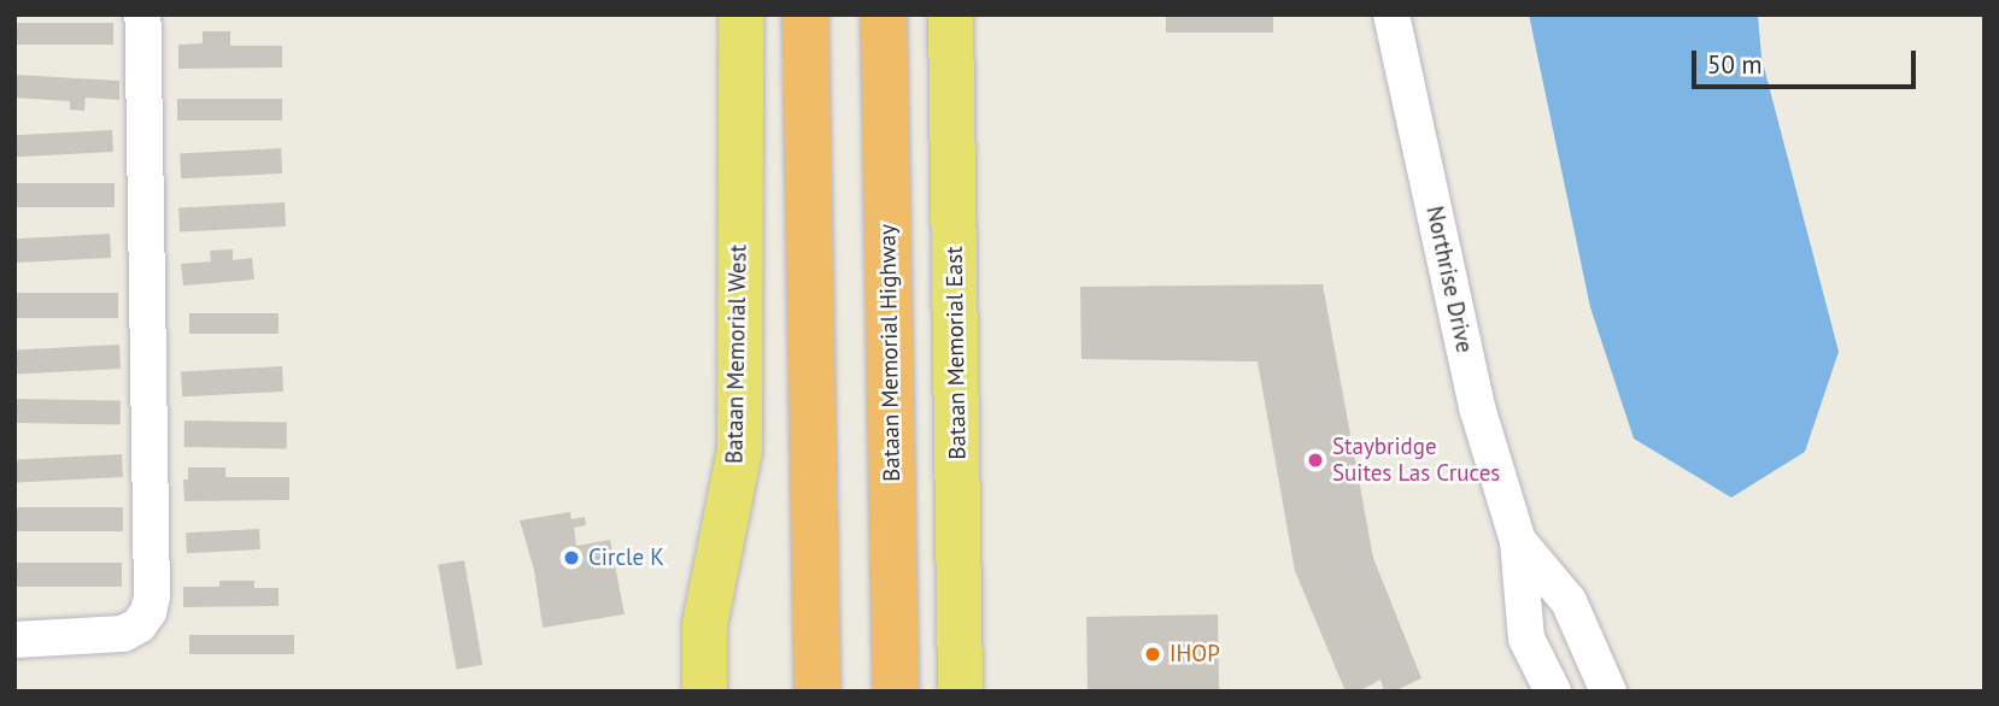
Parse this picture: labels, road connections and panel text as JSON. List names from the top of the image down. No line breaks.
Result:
{"streets":{"highway":["Bataan Memorial Highway"],"main road":["Bataan Memorial East","Bataan Memorial West"],"street":["Northrise Drive"]},"places":["Staybridge Suites Las Cruces","Circle K","IHOP"],"scale_bar":"50 m"}
